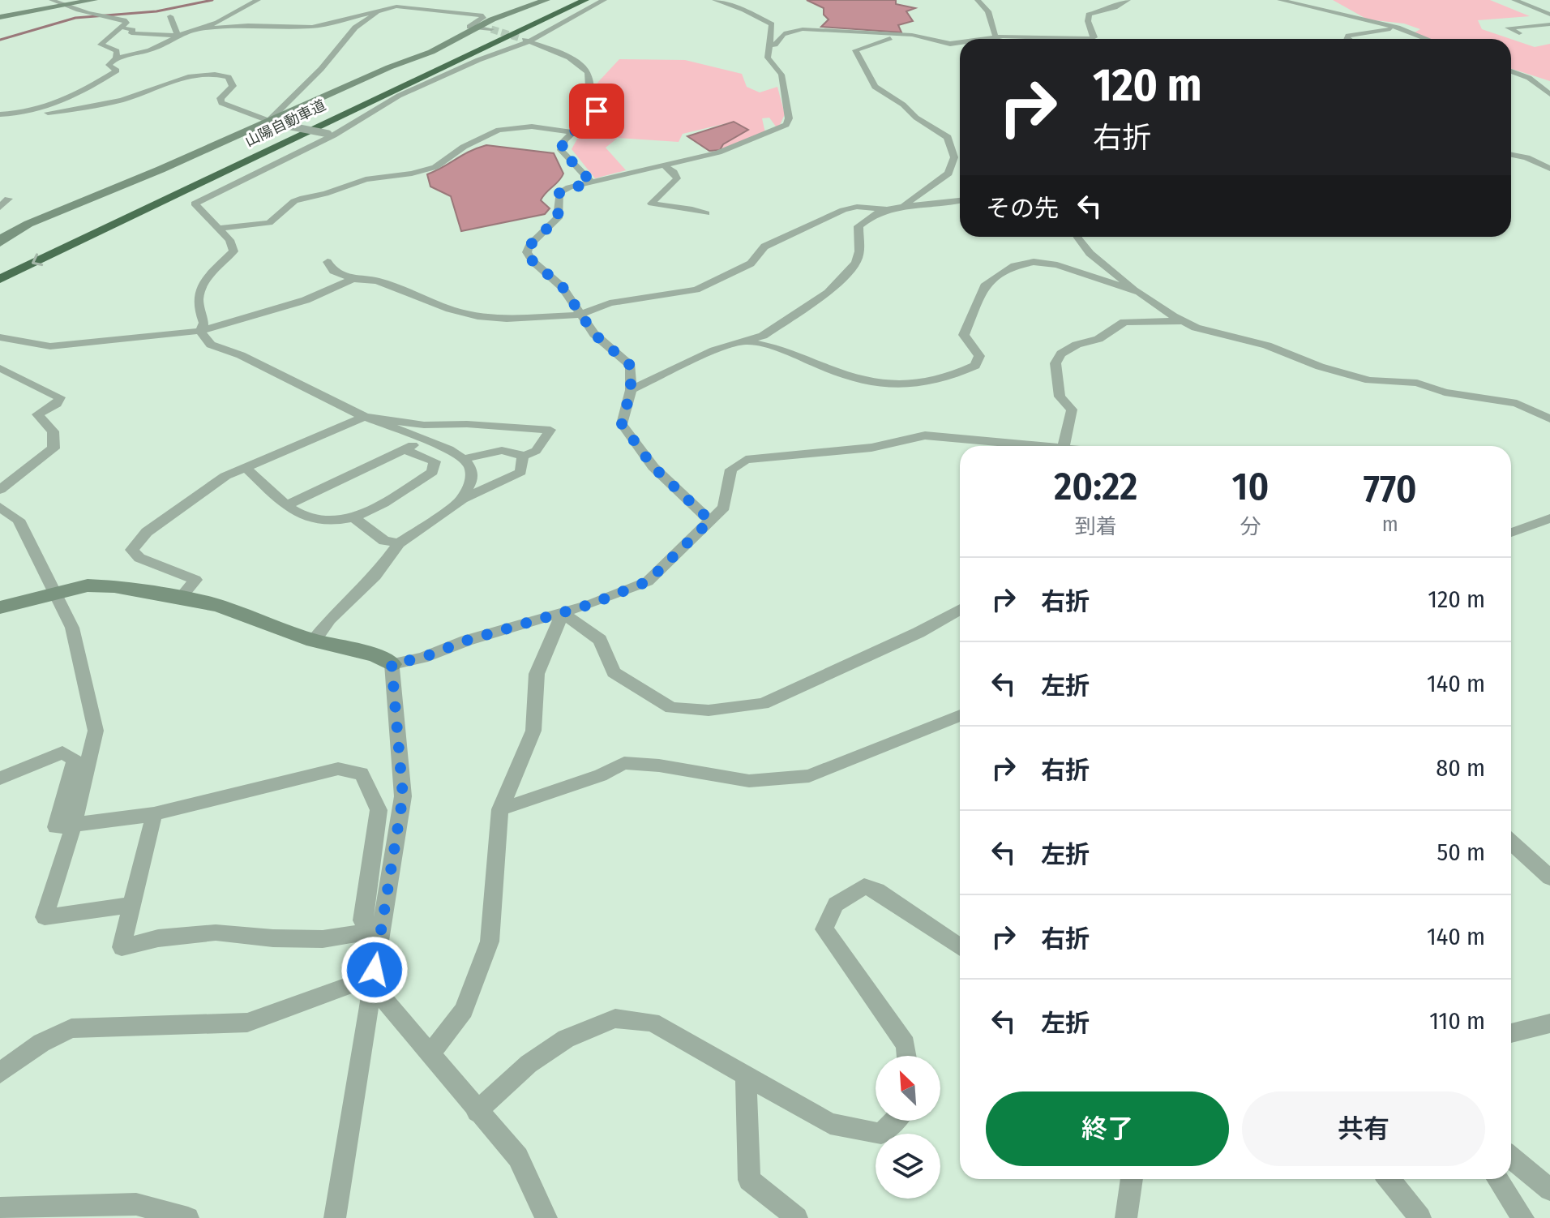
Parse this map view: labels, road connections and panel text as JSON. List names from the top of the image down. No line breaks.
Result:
{"streets":{"highway":["山陽自動車道"]},"north":"top left","page":{"turn":["120 m","右折"],"then":"その先","eta":["20:22","到着","10","分","770","m"],"list":[{"name":"右折","value":"120 m"},{"name":"左折","value":"140 m"},{"name":"右折","value":"80 m"},{"name":"左折","value":"50 m"},{"name":"右折","value":"140 m"},{"name":"左折","value":"110 m"}],"buttons":["終了","共有"]}}
